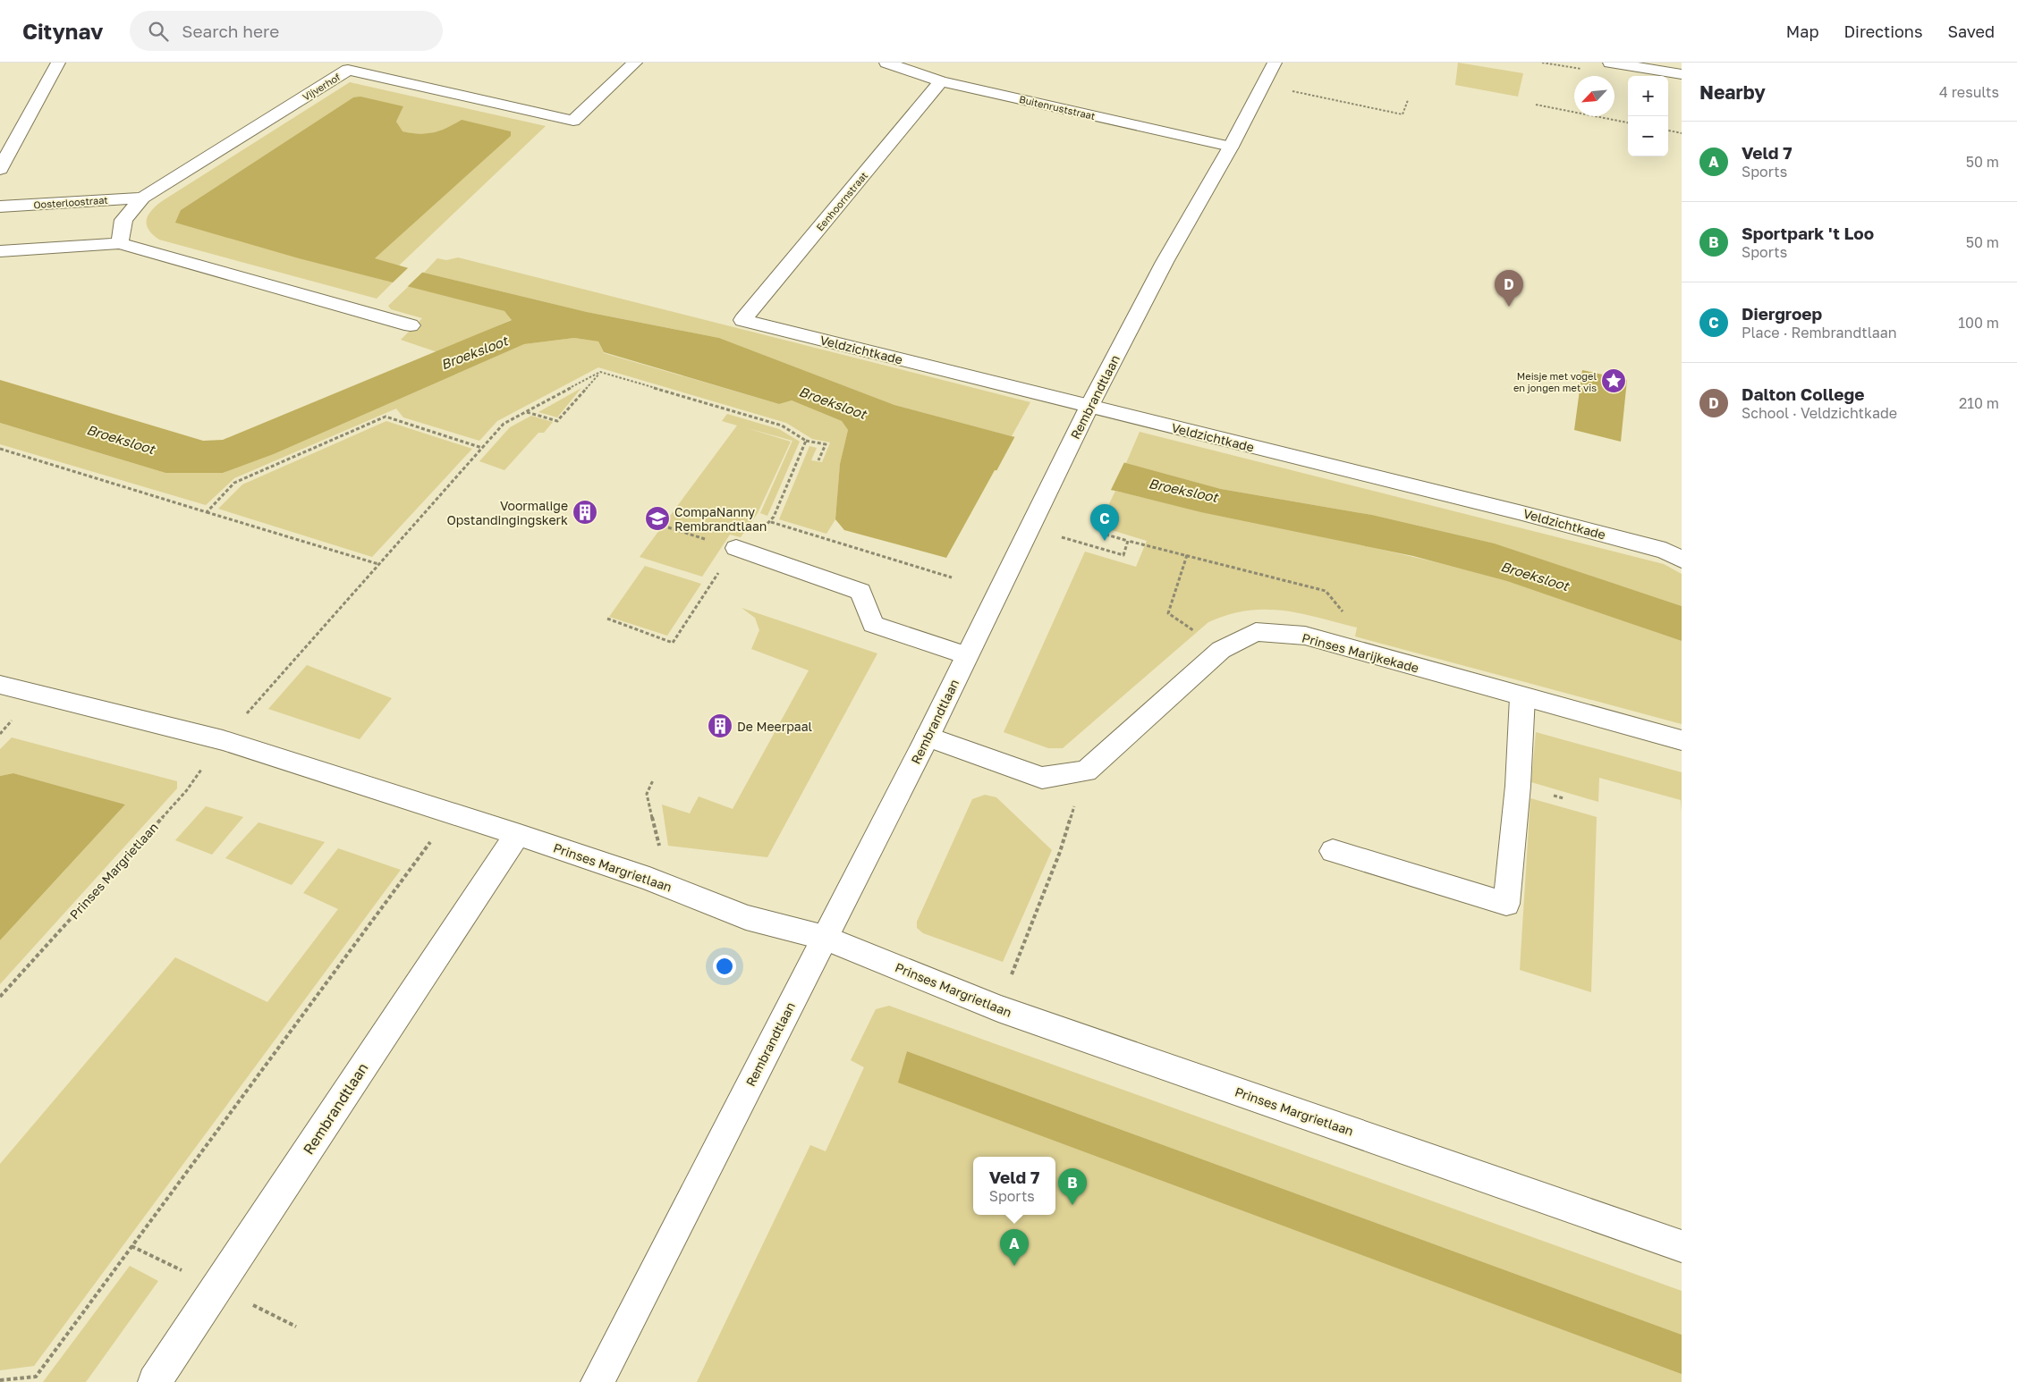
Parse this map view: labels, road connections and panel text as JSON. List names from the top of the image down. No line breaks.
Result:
{"streets":{"street":["Vijverhof","Buitenruststraat","Eenhoornstraat","Oosterloostraat","Veldzichtkade","Rembrandtlaan","Prinses Marijkekade","Prinses Margrietlaan"]},"crossings":[["Vijverhof","Oosterloostraat"],["Buitenruststraat","Eenhoornstraat"],["Buitenruststraat","Rembrandtlaan"],["Eenhoornstraat","Veldzichtkade"],["Veldzichtkade","Rembrandtlaan"],["Rembrandtlaan","Prinses Margrietlaan"]],"water":["Broeksloot"],"places":{"place":["Meisje met vogel en jongen met vis"],"building":["Voormalige Opstandingingskerk","De Meerpaal"],"school or university":["CompaNanny Rembrandtlaan"]},"north":"bottom left","page":{"header":"Citynav","search":"Search here","nav":["Map","Directions","Saved"],"heading":["Nearby","4 results"],"map_buttons":["+","−"],"list":[{"mark":"A","name":"Veld 7","note":"Sports","value":"50 m"},{"mark":"B","name":"Sportpark 't Loo","note":"Sports","value":"50 m"},{"mark":"C","name":"Diergroep","note":"Place · Rembrandtlaan","value":"100 m"},{"mark":"D","name":"Dalton College","note":"School · Veldzichtkade","value":"210 m"}],"pins":["D","C","B","A"],"popup":["Veld 7","Sports"]}}
